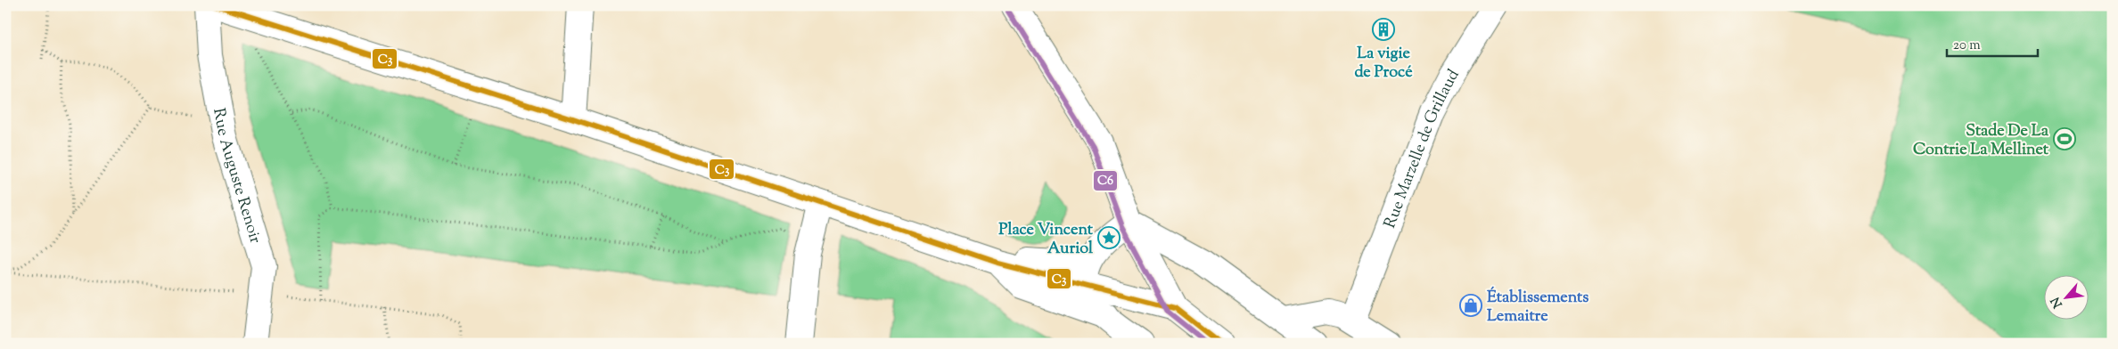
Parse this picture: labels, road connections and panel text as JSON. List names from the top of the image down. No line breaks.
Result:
{"streets":{"street":["Rue Marzelle de Grillaud","Rue Auguste Renoir"]},"places":{"building":["La vigie de Procé"],"sports":["Stade De La Contrie La Mellinet"],"place":["Place Vincent Auriol"],"shop":["Établissements Lemaitre"]},"lines":["transit line C3","transit line C6"],"scale_bar":"20 m","north":"bottom left"}
